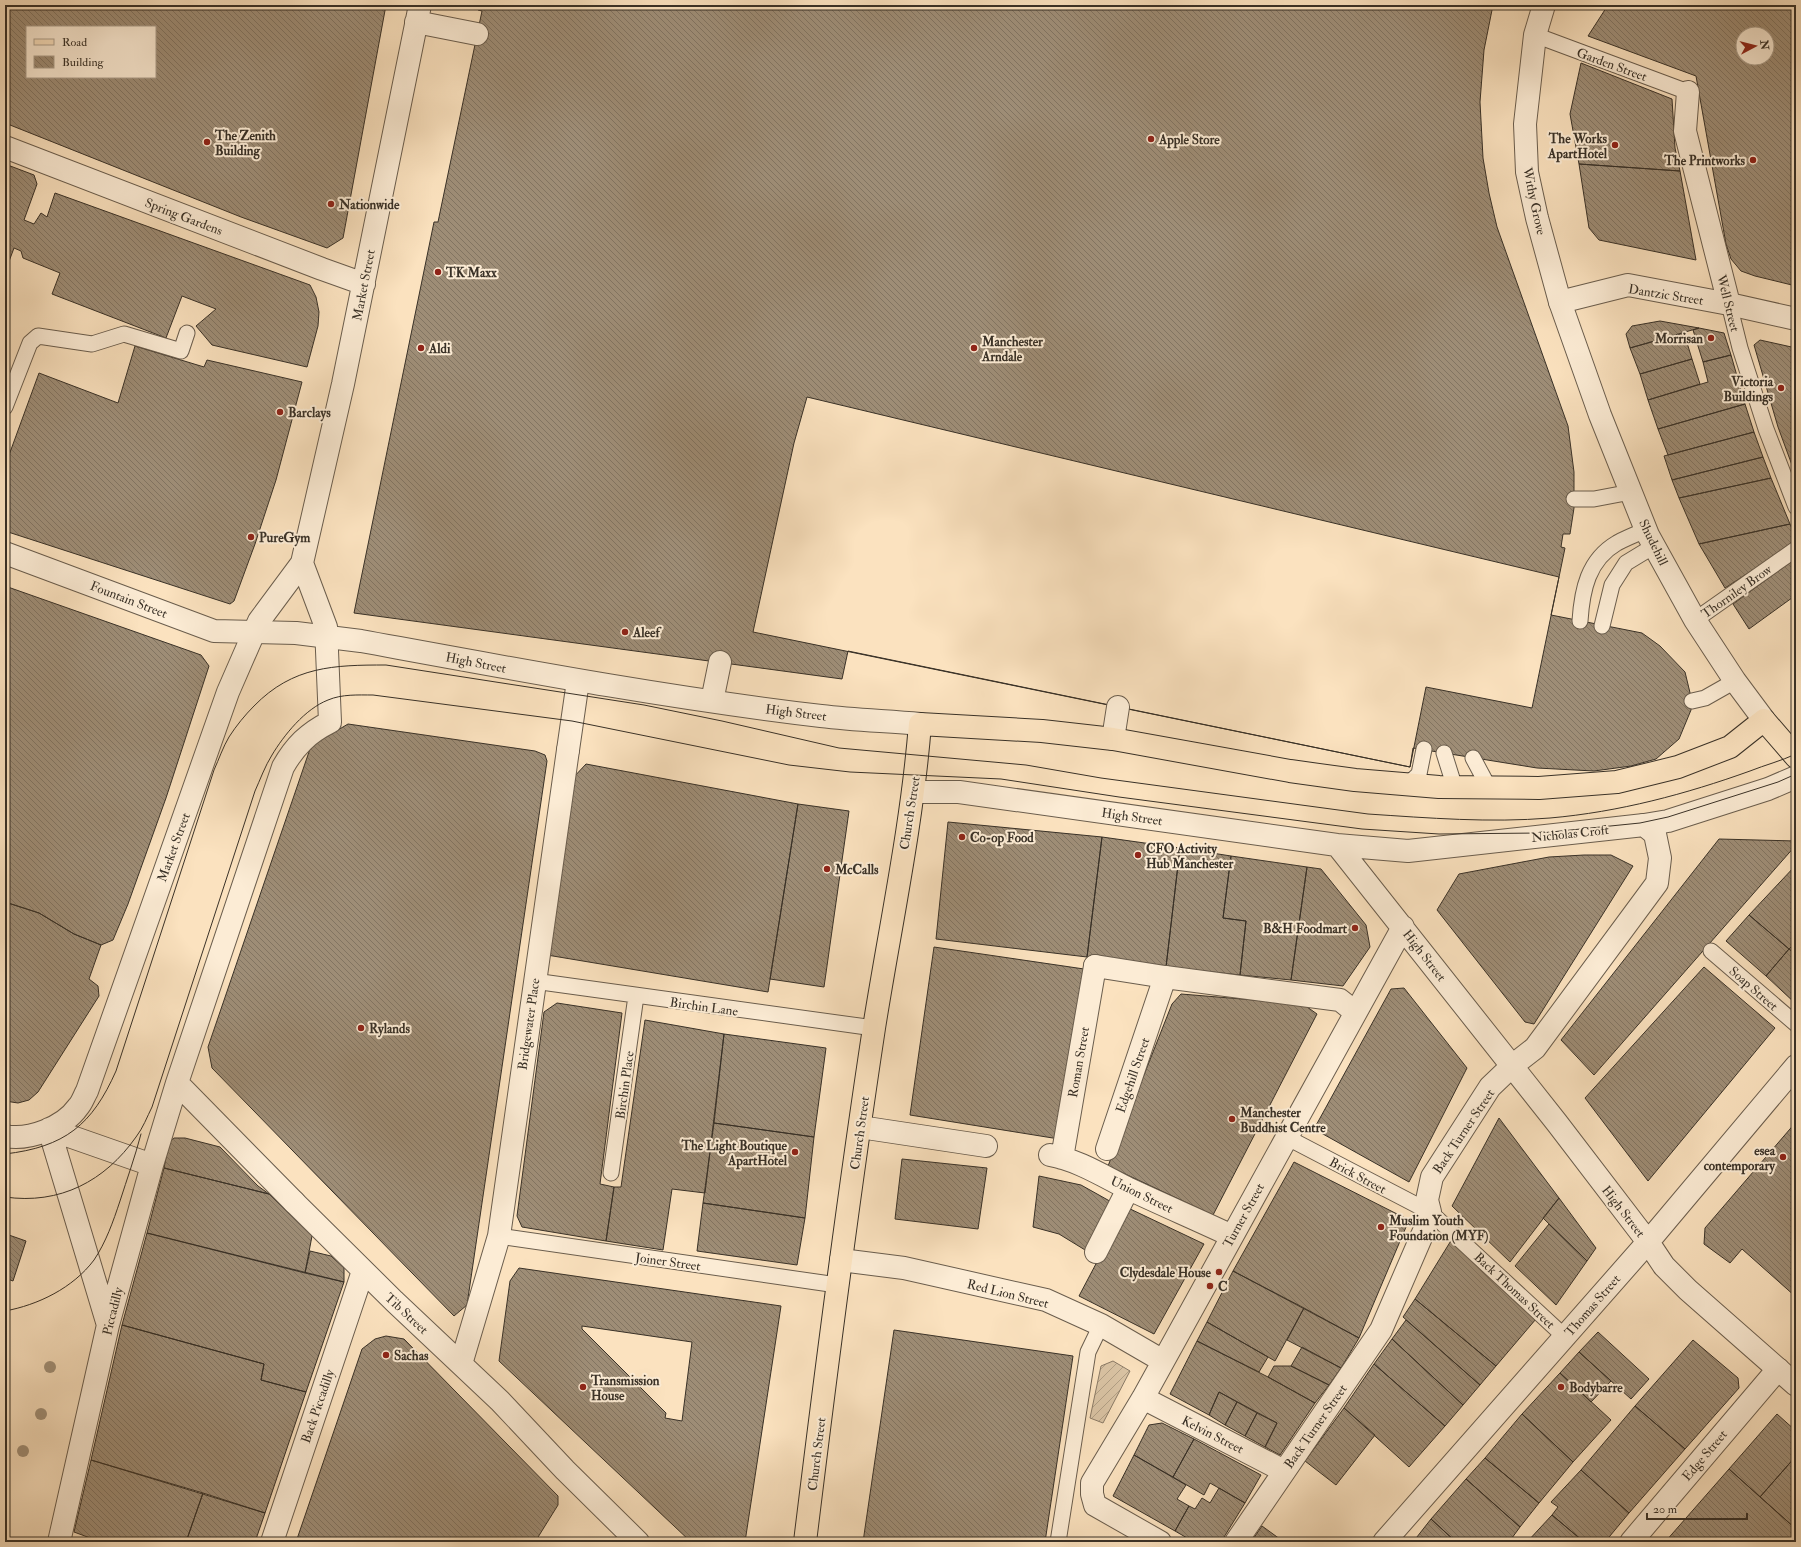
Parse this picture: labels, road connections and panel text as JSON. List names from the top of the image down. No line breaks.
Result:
{"streets":{"main road":["Shudehill","High Street","Church Street"],"street":["Withy Grove","Spring Gardens","Market Street","Dantzic Street","Well Street","Fountain Street","Nicholas Croft","Bridgewater Place","Roman Street","Edgehill Street","Back Turner Street","Union Street","Turner Street","Red Lion Street","Thomas Street","Piccadilly","Tib Street","Back Piccadilly","Kelvin Street","Edge Street"],"lane":["Garden Street","Thorniley Brow","Soap Street","Birchin Lane","Birchin Place","Brick Street","Joiner Street","Back Thomas Street"]},"crossings":[["Garden Street","Withy Grove"],["Garden Street","Well Street"],["Withy Grove","Dantzic Street"],["Withy Grove","Shudehill"],["Spring Gardens","Market Street"],["Market Street","Fountain Street"],["Market Street","High Street"],["Dantzic Street","Well Street"],["Dantzic Street","Shudehill"],["Shudehill","Thorniley Brow"],["Fountain Street","High Street"],["High Street","Church Street"],["High Street","Nicholas Croft"],["High Street","Bridgewater Place"],["High Street","Back Turner Street"],["High Street","Turner Street"],["High Street","Thomas Street"],["High Street","Edge Street"],["Church Street","Birchin Lane"],["Church Street","Joiner Street"],["Church Street","Red Lion Street"],["Nicholas Croft","Back Turner Street"],["Birchin Lane","Bridgewater Place"],["Birchin Lane","Birchin Place"],["Bridgewater Place","Joiner Street"],["Bridgewater Place","Tib Street"],["Roman Street","Edgehill Street"],["Roman Street","Union Street"],["Edgehill Street","Union Street"],["Back Turner Street","Brick Street"],["Back Turner Street","Back Thomas Street"],["Back Turner Street","Kelvin Street"],["Brick Street","Turner Street"],["Brick Street","Back Thomas Street"],["Union Street","Turner Street"],["Turner Street","Red Lion Street"],["Turner Street","Kelvin Street"],["Back Thomas Street","Thomas Street"],["Piccadilly","Tib Street"],["Tib Street","Back Piccadilly"]],"places":["Apple Store","The Zenith Building","The Works ApartHotel","The Printworks","Nationwide","TK Maxx","Morrisan","Aldi","Manchester Arndale","Victoria Buildings","Barclays","PureGym","Aleef","Co-op Food","CFO Activity Hub Manchester","McCalls","B&H Foodmart","Rylands","Manchester Buddhist Centre","The Light Boutique ApartHotel","esea contemporary","Muslim Youth Foundation (MYF)","Clydesdale House","C","Sachas","Transmission House","Bodybarre"],"legend":["Road","Building"],"scale_bar":"20 m","north":"right"}
